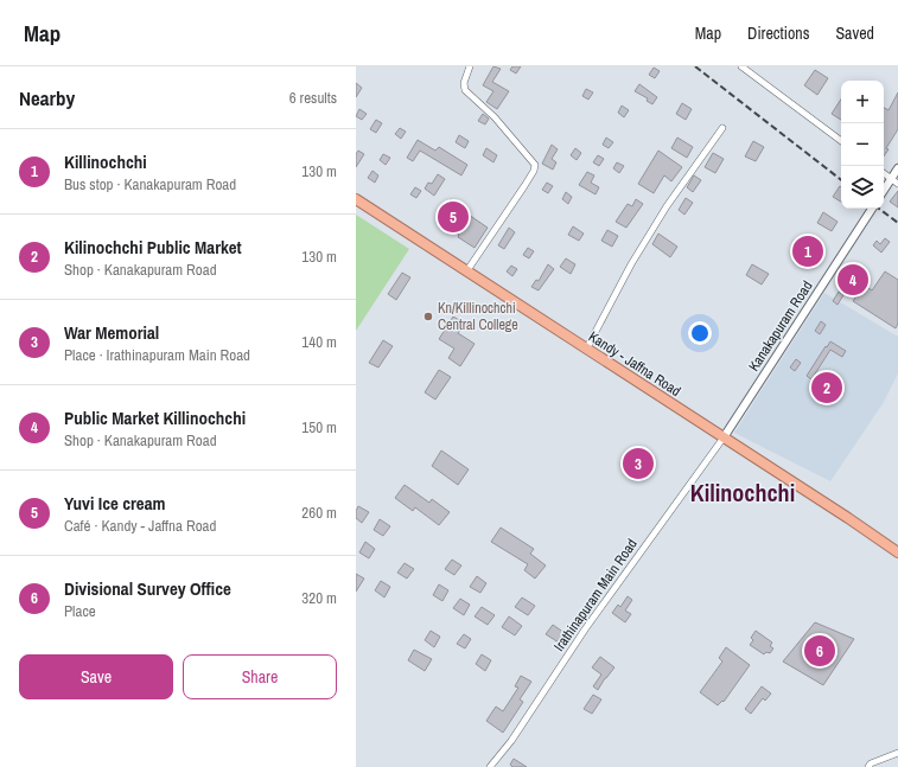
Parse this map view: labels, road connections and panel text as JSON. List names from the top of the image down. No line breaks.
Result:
{"streets":{"highway":["Kandy - Jaffna Road"],"street":["Kanakapuram Road","Irathinapuram Main Road"]},"crossings":[["Kanakapuram Road","Kandy - Jaffna Road"],["Kanakapuram Road","Irathinapuram Main Road"],["Kandy - Jaffna Road","Irathinapuram Main Road"]],"districts":["Kilinochchi"],"places":["Kn/Killinochchi Central College"],"page":{"header":"Map","nav":["Map","Directions","Saved"],"heading":["Nearby","6 results"],"map_buttons":["+","−"],"list":[{"mark":"1","name":"Killinochchi","note":"Bus stop · Kanakapuram Road","value":"130 m"},{"mark":"2","name":"Kilinochchi Public Market","note":"Shop · Kanakapuram Road","value":"130 m"},{"mark":"3","name":"War Memorial","note":"Place · Irathinapuram Main Road","value":"140 m"},{"mark":"4","name":"Public Market Killinochchi","note":"Shop · Kanakapuram Road","value":"150 m"},{"mark":"5","name":"Yuvi Ice cream","note":"Café · Kandy - Jaffna Road","value":"260 m"},{"mark":"6","name":"Divisional Survey Office","note":"Place","value":"320 m"}],"pins":["5","1","4","2","3","6"],"buttons":["Save","Share"]}}
